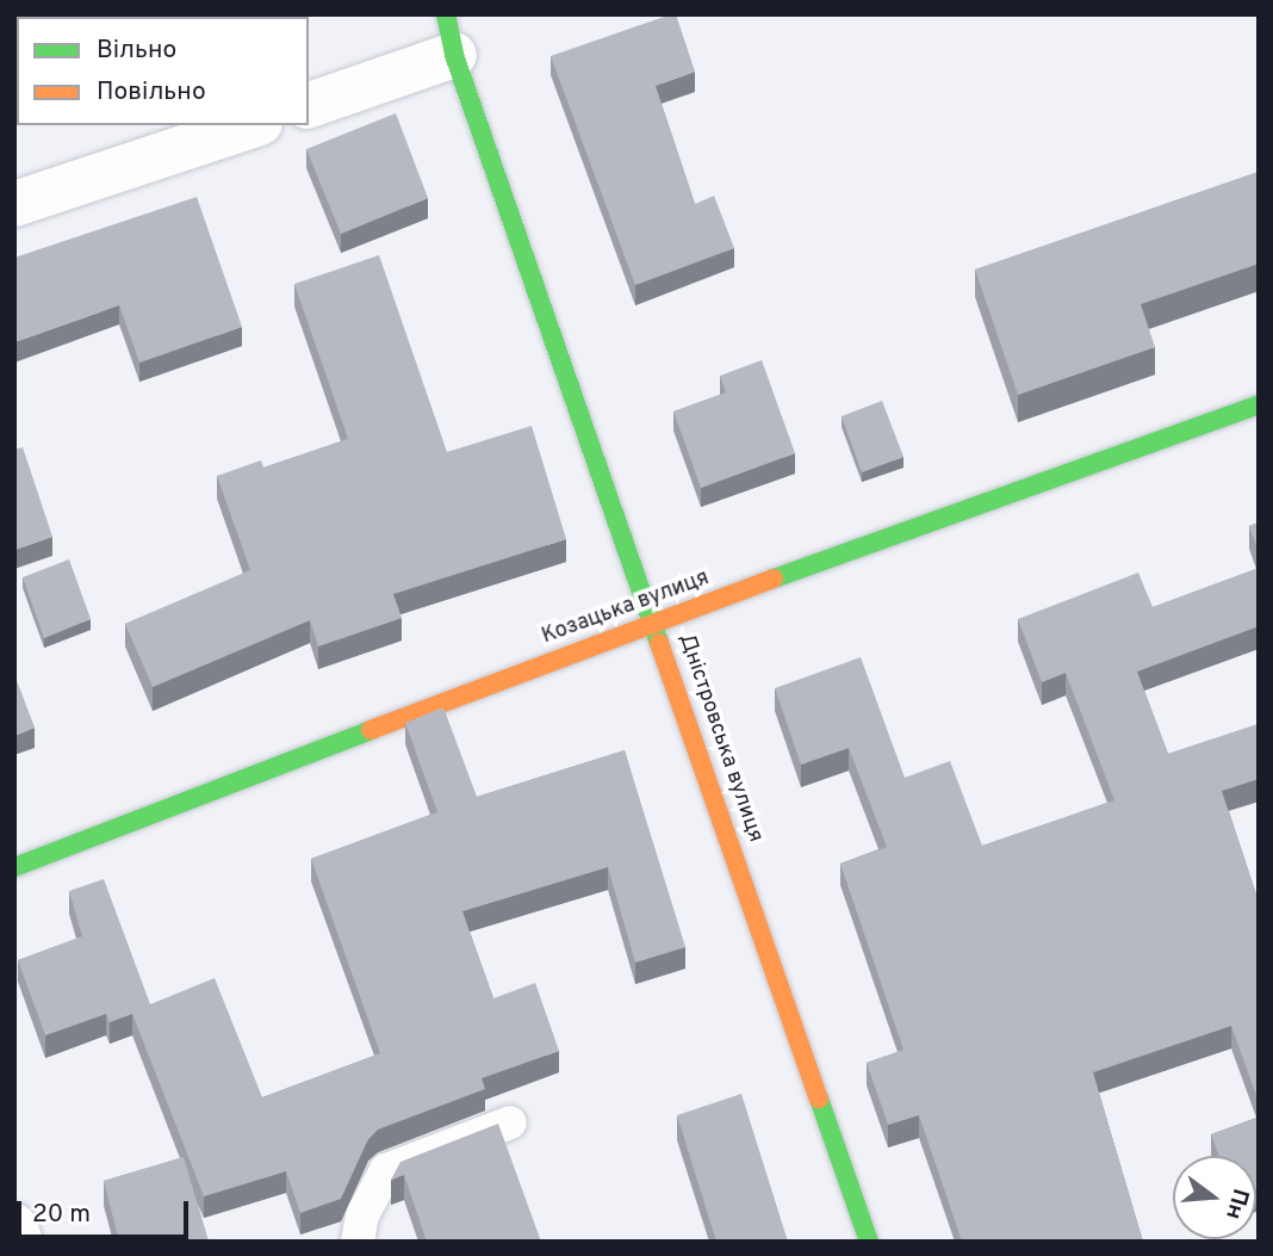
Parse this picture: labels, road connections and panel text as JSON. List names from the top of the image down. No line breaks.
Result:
{"streets":{"street":["Козацька вулиця","Дністровська вулиця"]},"crossings":[["Козацька вулиця","Дністровська вулиця"]],"legend":["Вільно","Повільно"],"scale_bar":"20 m","north":"right"}
